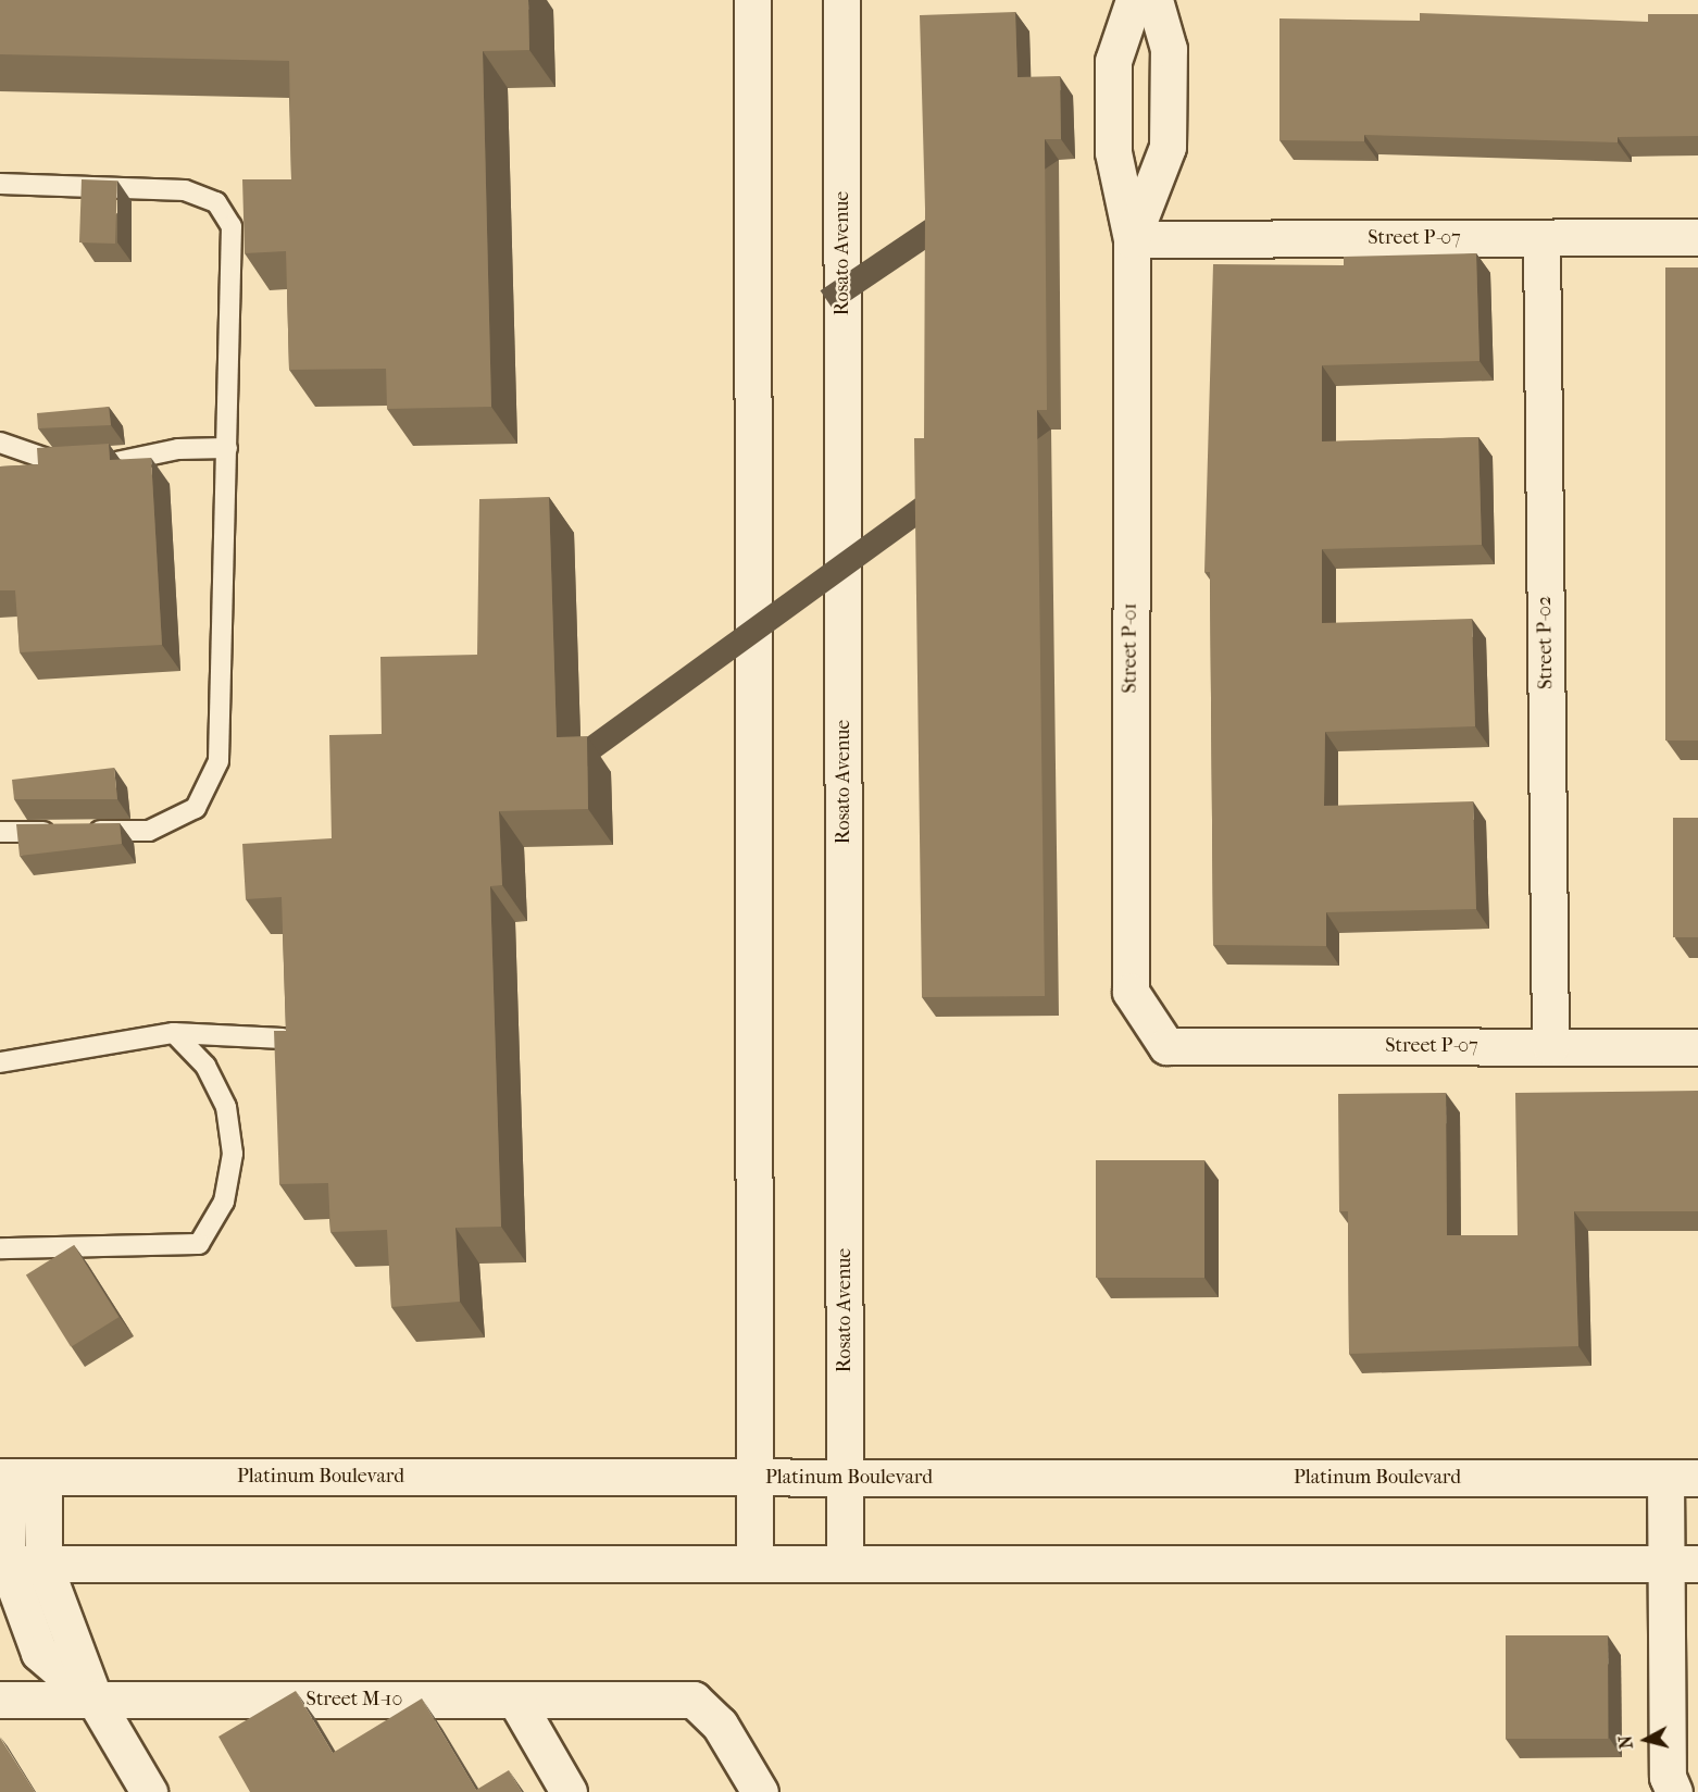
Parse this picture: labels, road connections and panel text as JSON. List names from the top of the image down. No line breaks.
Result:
{"streets":{"street":["Street P-07","Rosato Avenue","Street P-02","Street P-01","Platinum Boulevard","Street M-10"]},"crossings":[["Street P-07","Street P-02"],["Street P-07","Street P-01"],["Rosato Avenue","Platinum Boulevard"]],"north":"left"}
